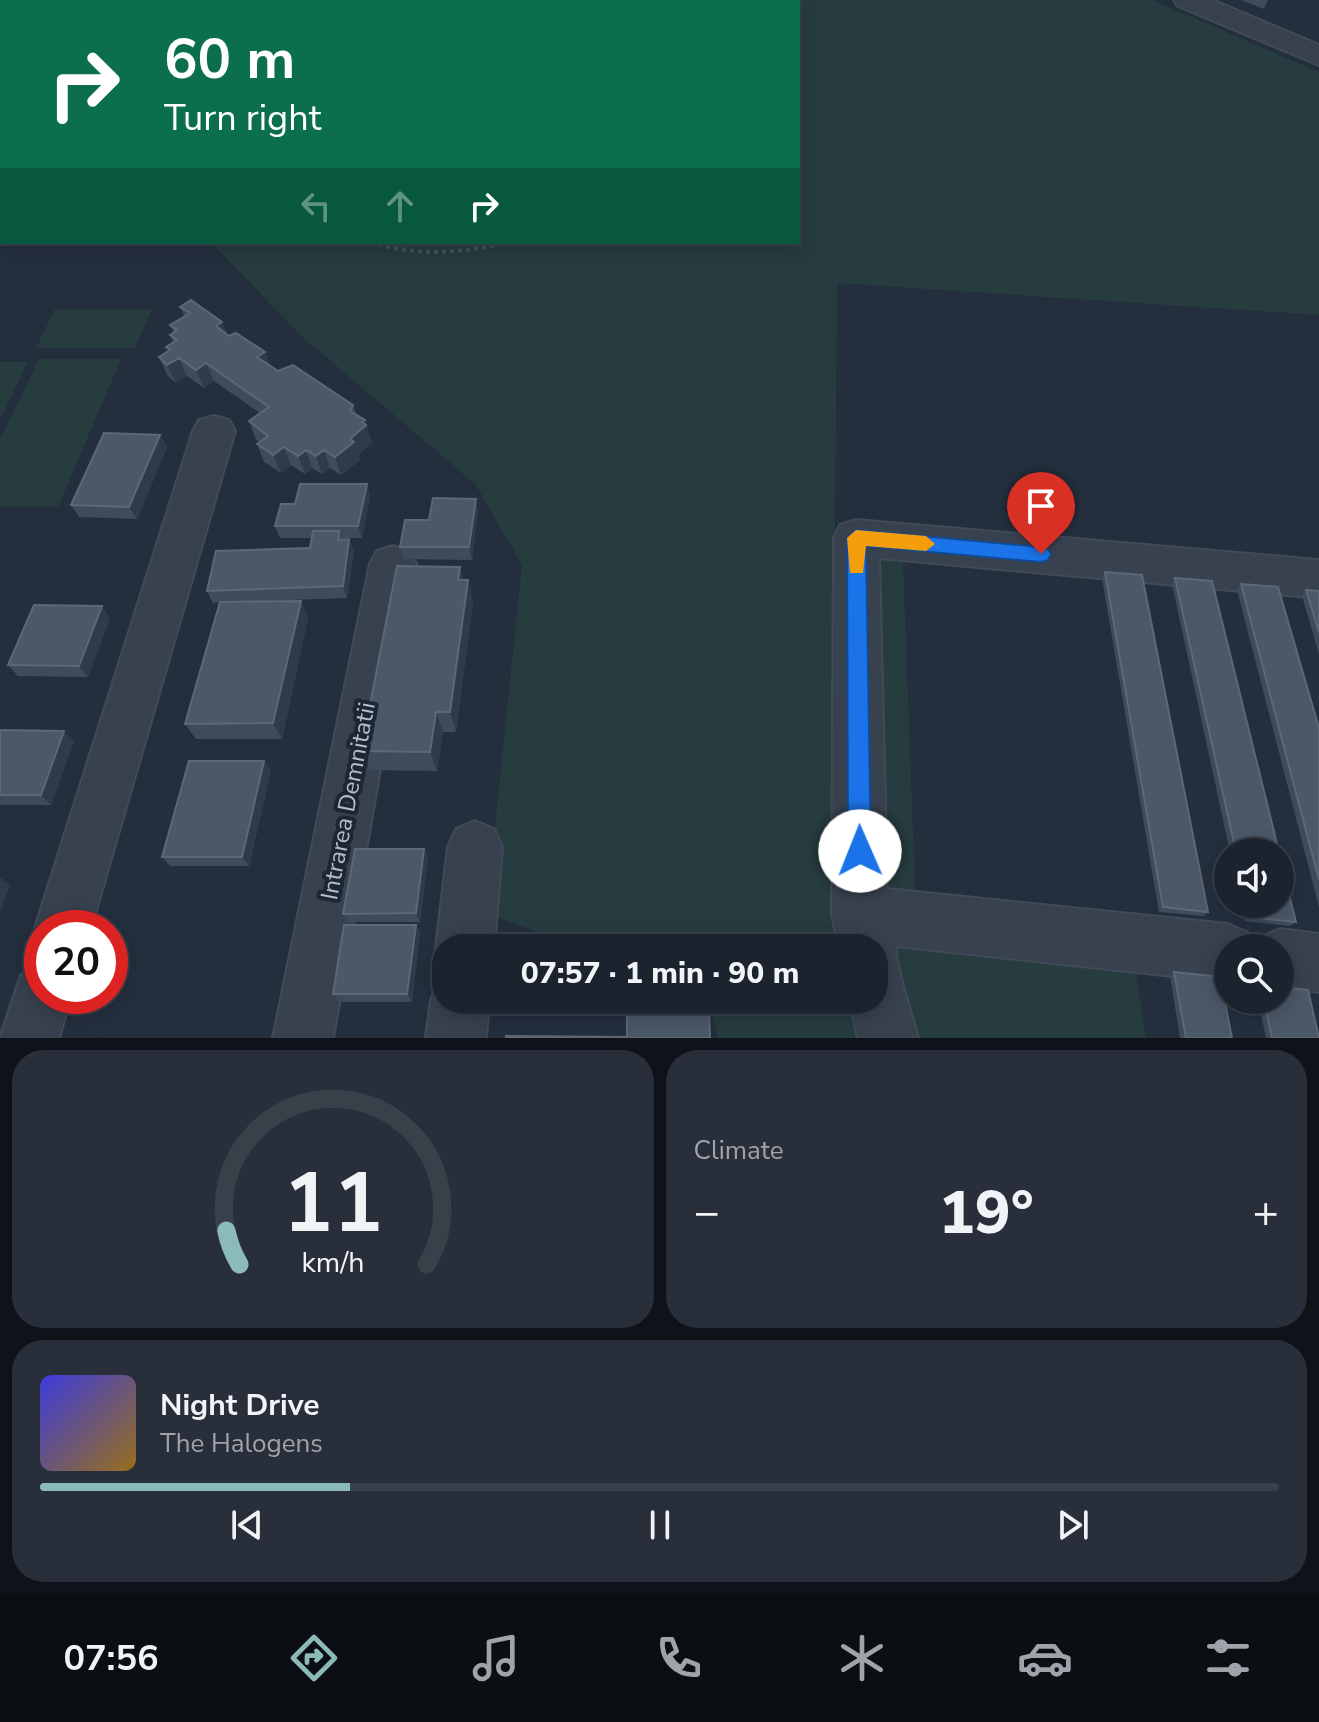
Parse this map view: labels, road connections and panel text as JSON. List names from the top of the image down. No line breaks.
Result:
{"streets":{"street":["Intrarea Demnitatii"]},"page":{"turn":["60 m","Turn right"],"limit":"20","trip":"07:57 · 1 min · 90 m","tile":"Climate","heat":["−","19°","+"],"song":["Night Drive","The Halogens"],"tabs":"07:56","gauge":["11","km/h"]}}
